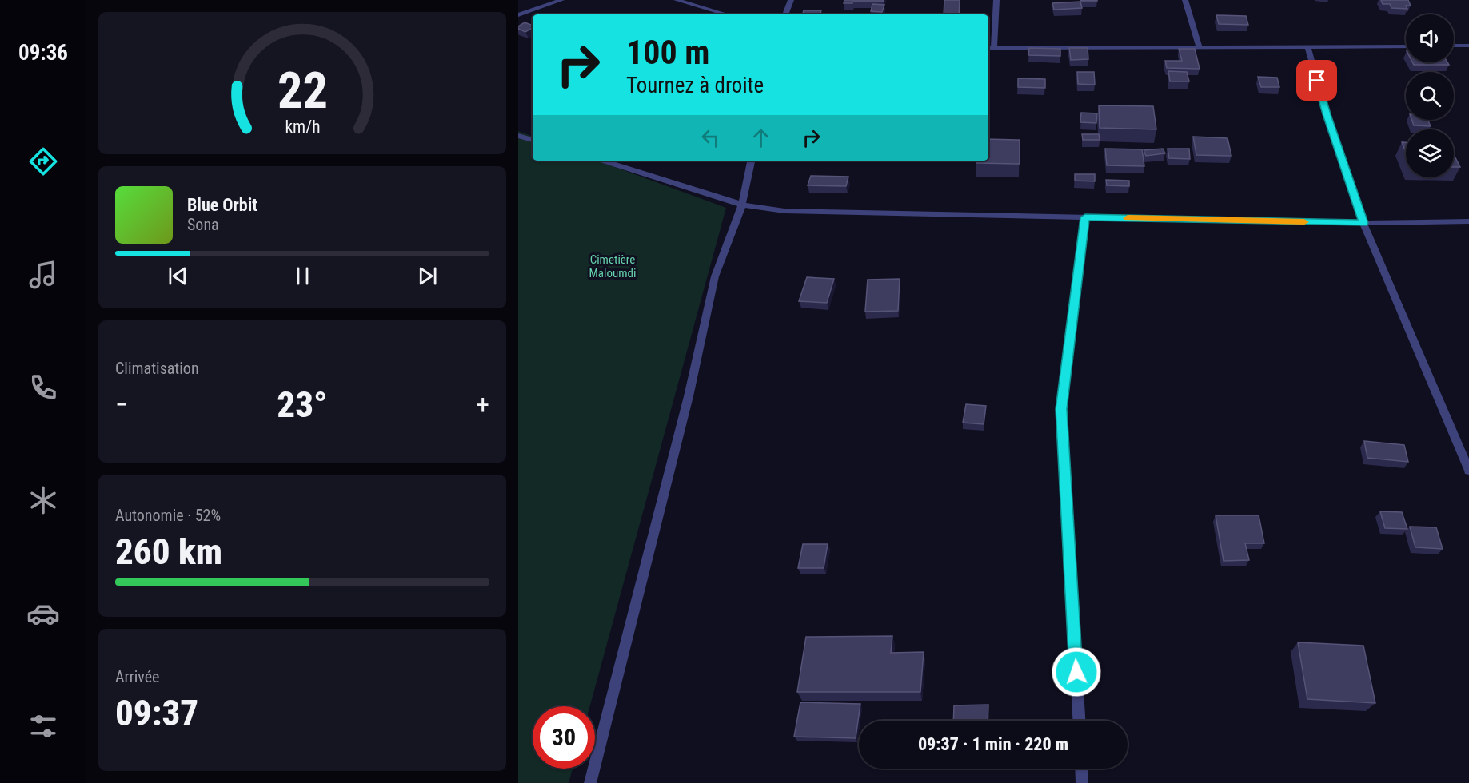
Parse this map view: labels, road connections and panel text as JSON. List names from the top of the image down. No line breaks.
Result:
{"parks":["Cimetière Maloumdi"],"page":{"tabs":"09:36","turn":["100 m","Tournez à droite"],"song":["Blue Orbit","Sona"],"tile":["Climatisation",["Autonomie · 52%","260 km"],["Arrivée","09:37"]],"heat":["−","23°","+"],"limit":"30","trip":"09:37 · 1 min · 220 m","gauge":["22","km/h"]}}
